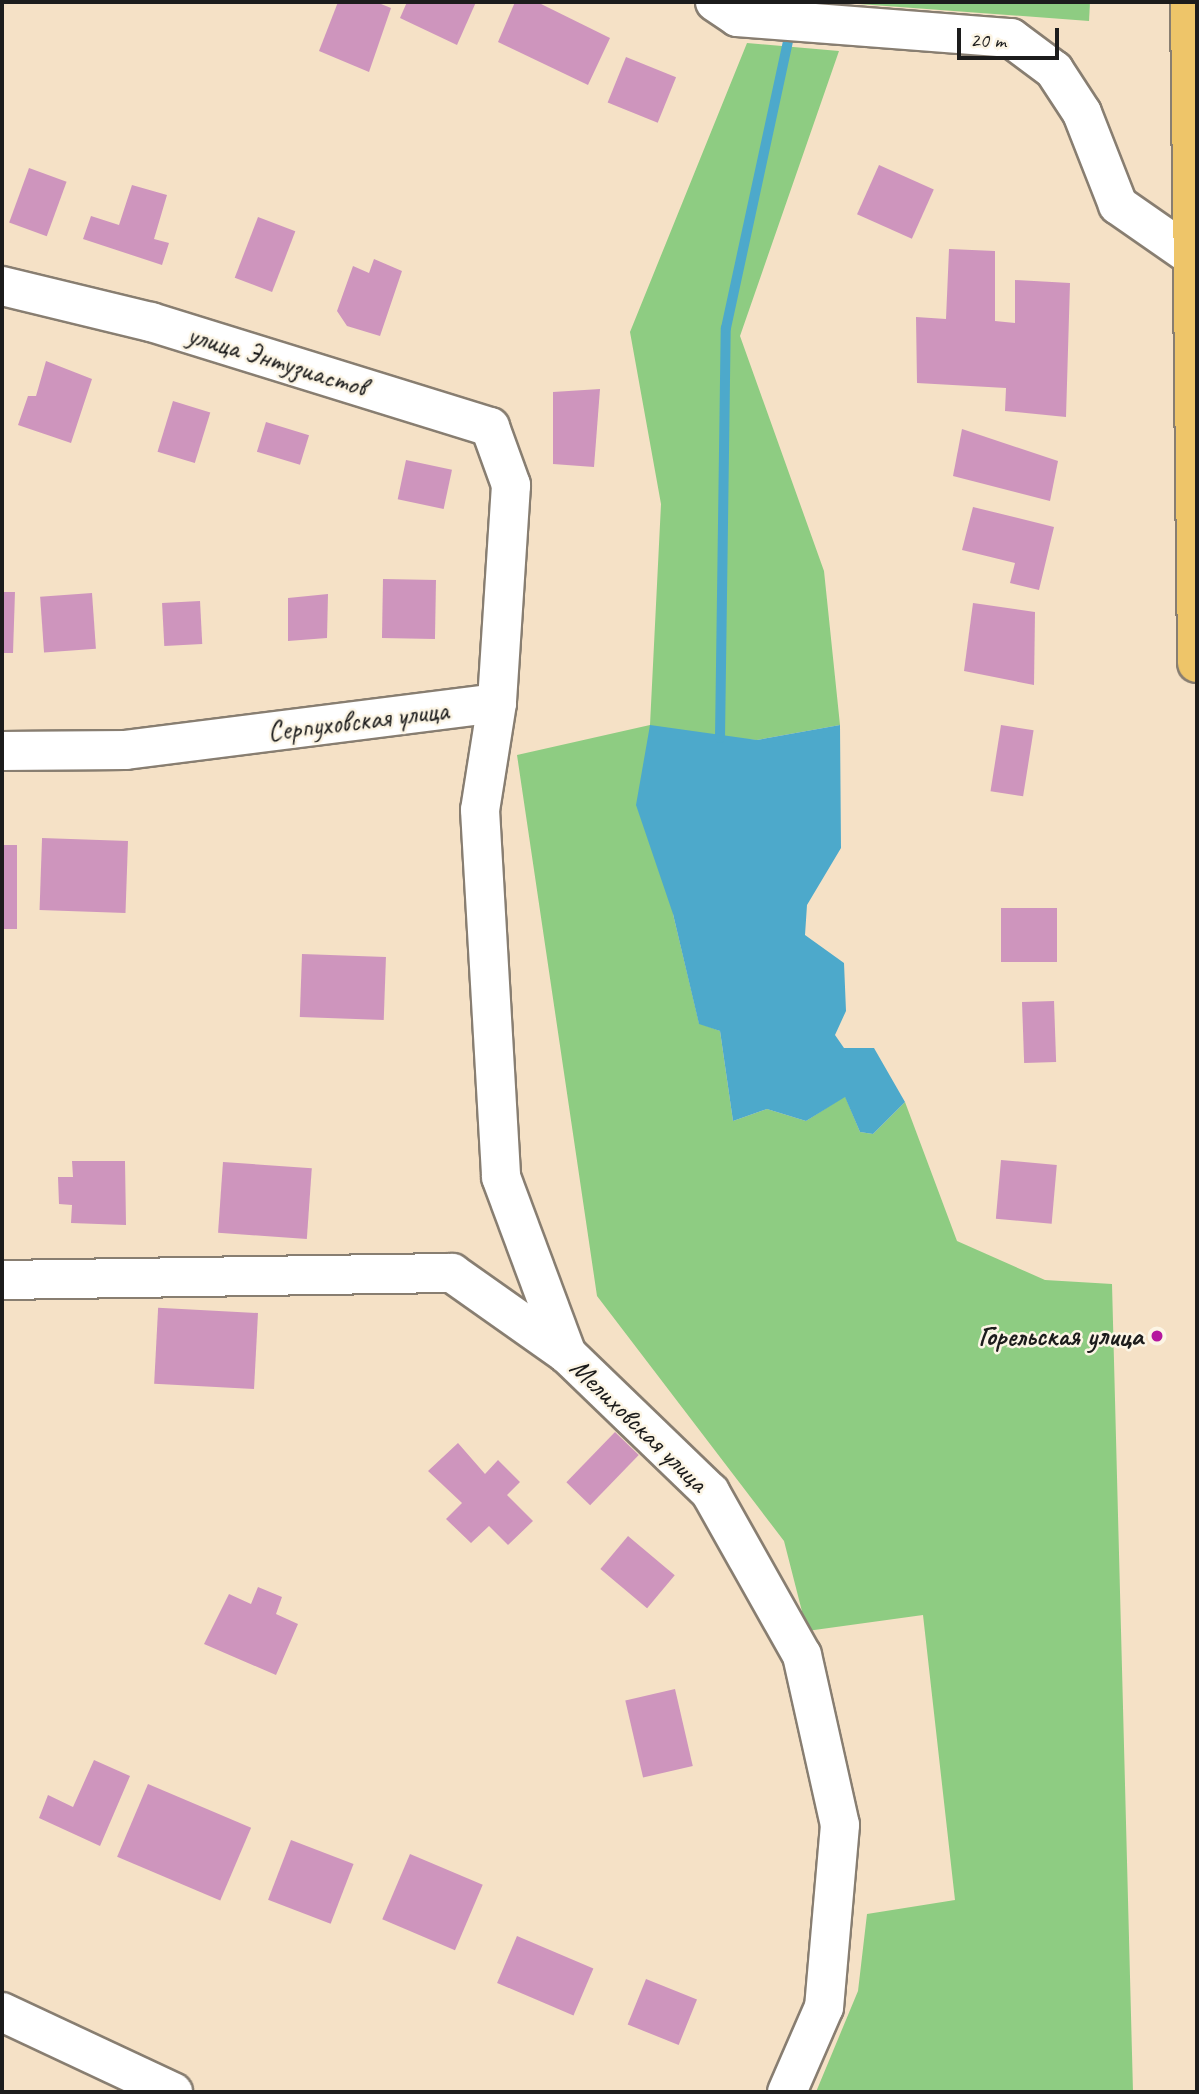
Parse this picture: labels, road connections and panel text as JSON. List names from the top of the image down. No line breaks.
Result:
{"streets":{"street":["улица Энтузиастов","Серпуховская улица","Мелиховская улица"]},"crossings":[["улица Энтузиастов","Серпуховская улица"]],"places":["Горельская улица"],"scale_bar":"20 m"}
